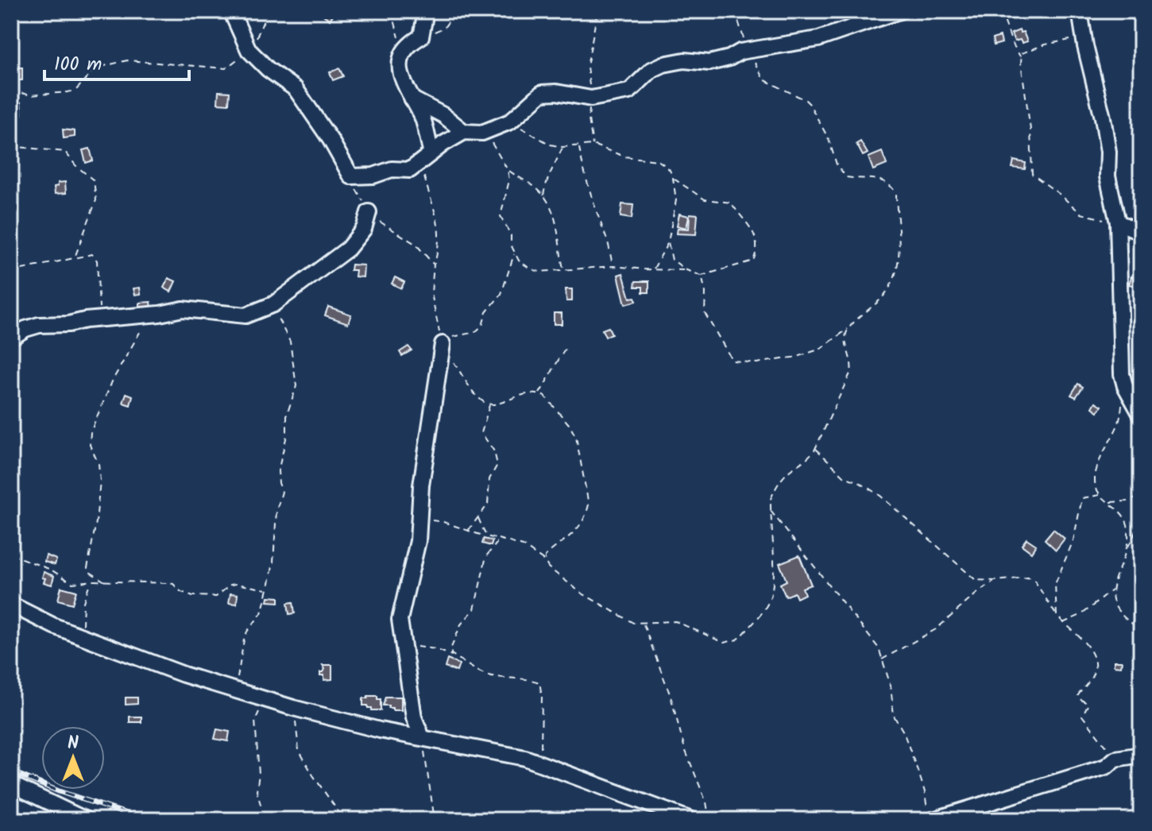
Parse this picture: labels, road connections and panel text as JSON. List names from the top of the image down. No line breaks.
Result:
{"scale_bar":"100 m","north":"top"}
